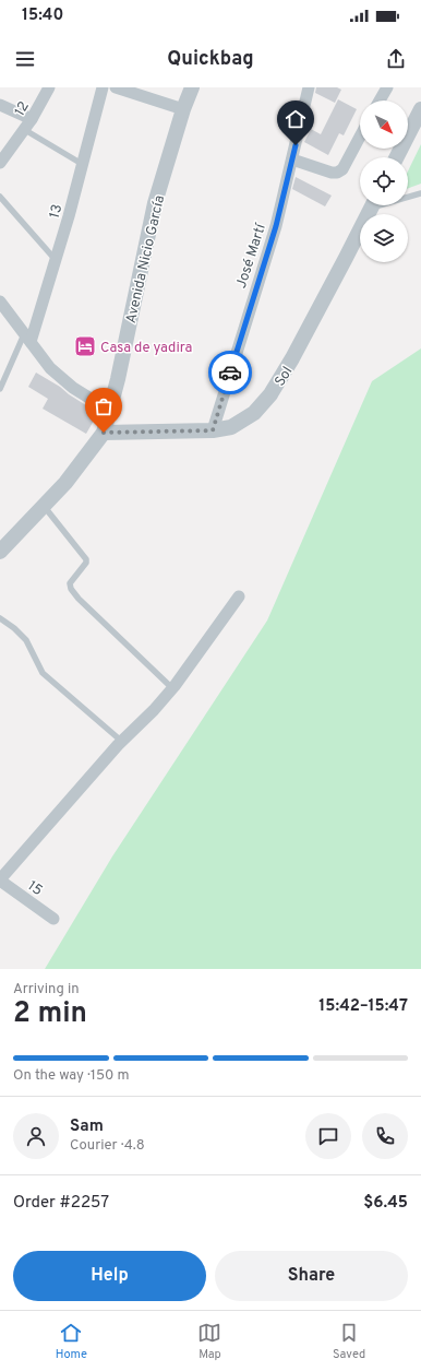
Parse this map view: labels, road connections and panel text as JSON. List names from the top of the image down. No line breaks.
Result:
{"streets":{"street":["12","13","José Martí","Avenida Nicio García","Sol","15"]},"crossings":[["José Martí","Sol"],["Avenida Nicio García","Sol"]],"places":{"hotel":["Casa de yadira"]},"north":"bottom right","page":{"status":"15:40","header":"Quickbag","heading":["2 min","Arriving in","15:42–15:47"],"panel":["Sam","Courier · 4.8","Order #2257","$6.45"],"bar":"On the way · 150 m","buttons":["Help","Share"],"tabs":["Home","Map","Saved"]}}
